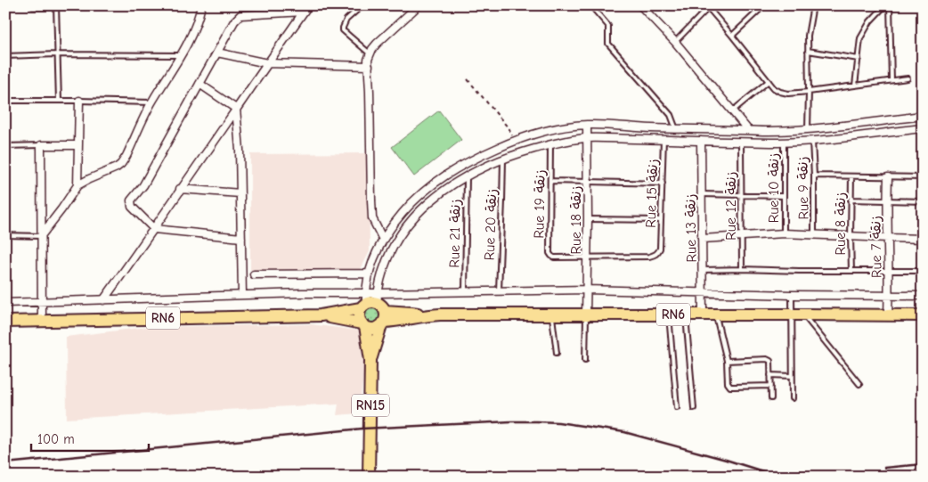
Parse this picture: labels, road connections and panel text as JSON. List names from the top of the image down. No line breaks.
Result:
{"streets":{"main road":["RN6","RN15"],"street":["Rue 18 زنقة","Rue 13 زنقة","Rue 7 زنقة"],"lane":["Rue 10 زنقة","Rue 9 زنقة","Rue 15 زنقة","Rue 19 زنقة","Rue 12 زنقة","Rue 8 زنقة","Rue 20 زنقة","Rue 21 زنقة"]},"crossings":[["Rue 15 زنقة","Rue 19 زنقة"],["Rue 15 زنقة","Rue 18 زنقة"],["Rue 19 زنقة","Rue 18 زنقة"],["Rue 18 زنقة","RN6"],["Rue 13 زنقة","RN6"],["Rue 7 زنقة","RN6"],["RN6","RN15"]],"scale_bar":"100 m"}
